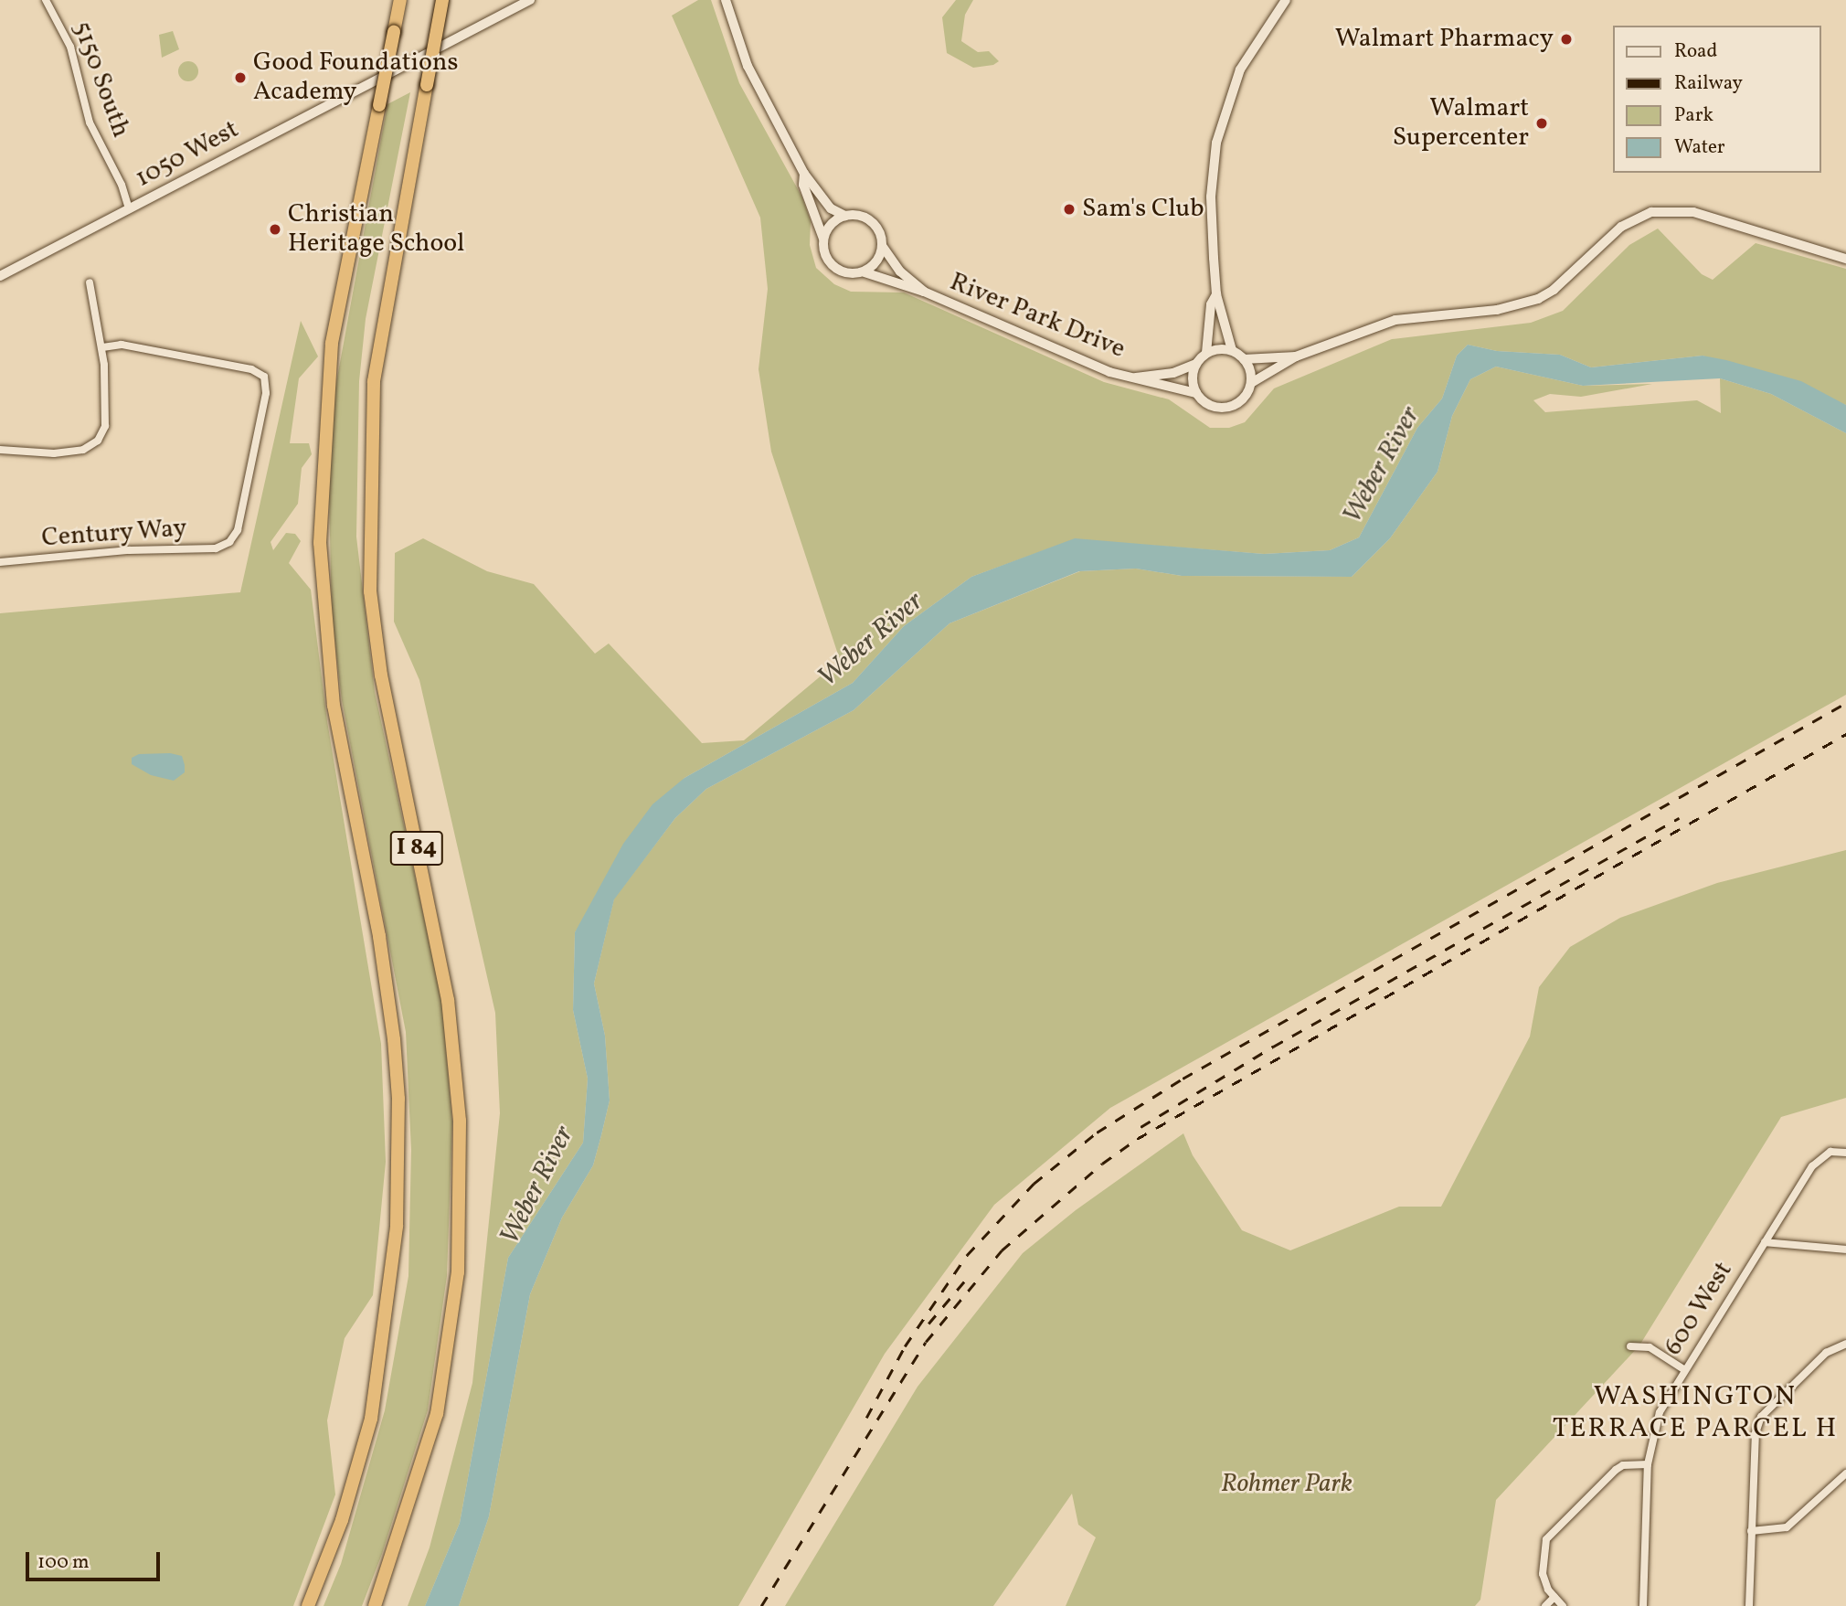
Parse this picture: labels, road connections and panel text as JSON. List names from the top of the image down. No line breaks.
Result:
{"streets":{"highway":["I 84"],"street":["5150 South","1050 West","River Park Drive","Century Way","600 West"]},"crossings":[["5150 South","1050 West"]],"districts":["WASHINGTON TERRACE PARCEL H"],"water":["Weber River"],"parks":["Rohmer Park"],"places":["Walmart Pharmacy","Good Foundations Academy","Walmart Supercenter","Sam's Club","Christian Heritage School"],"legend":["Road","Railway","Park","Water"],"scale_bar":"100 m"}
